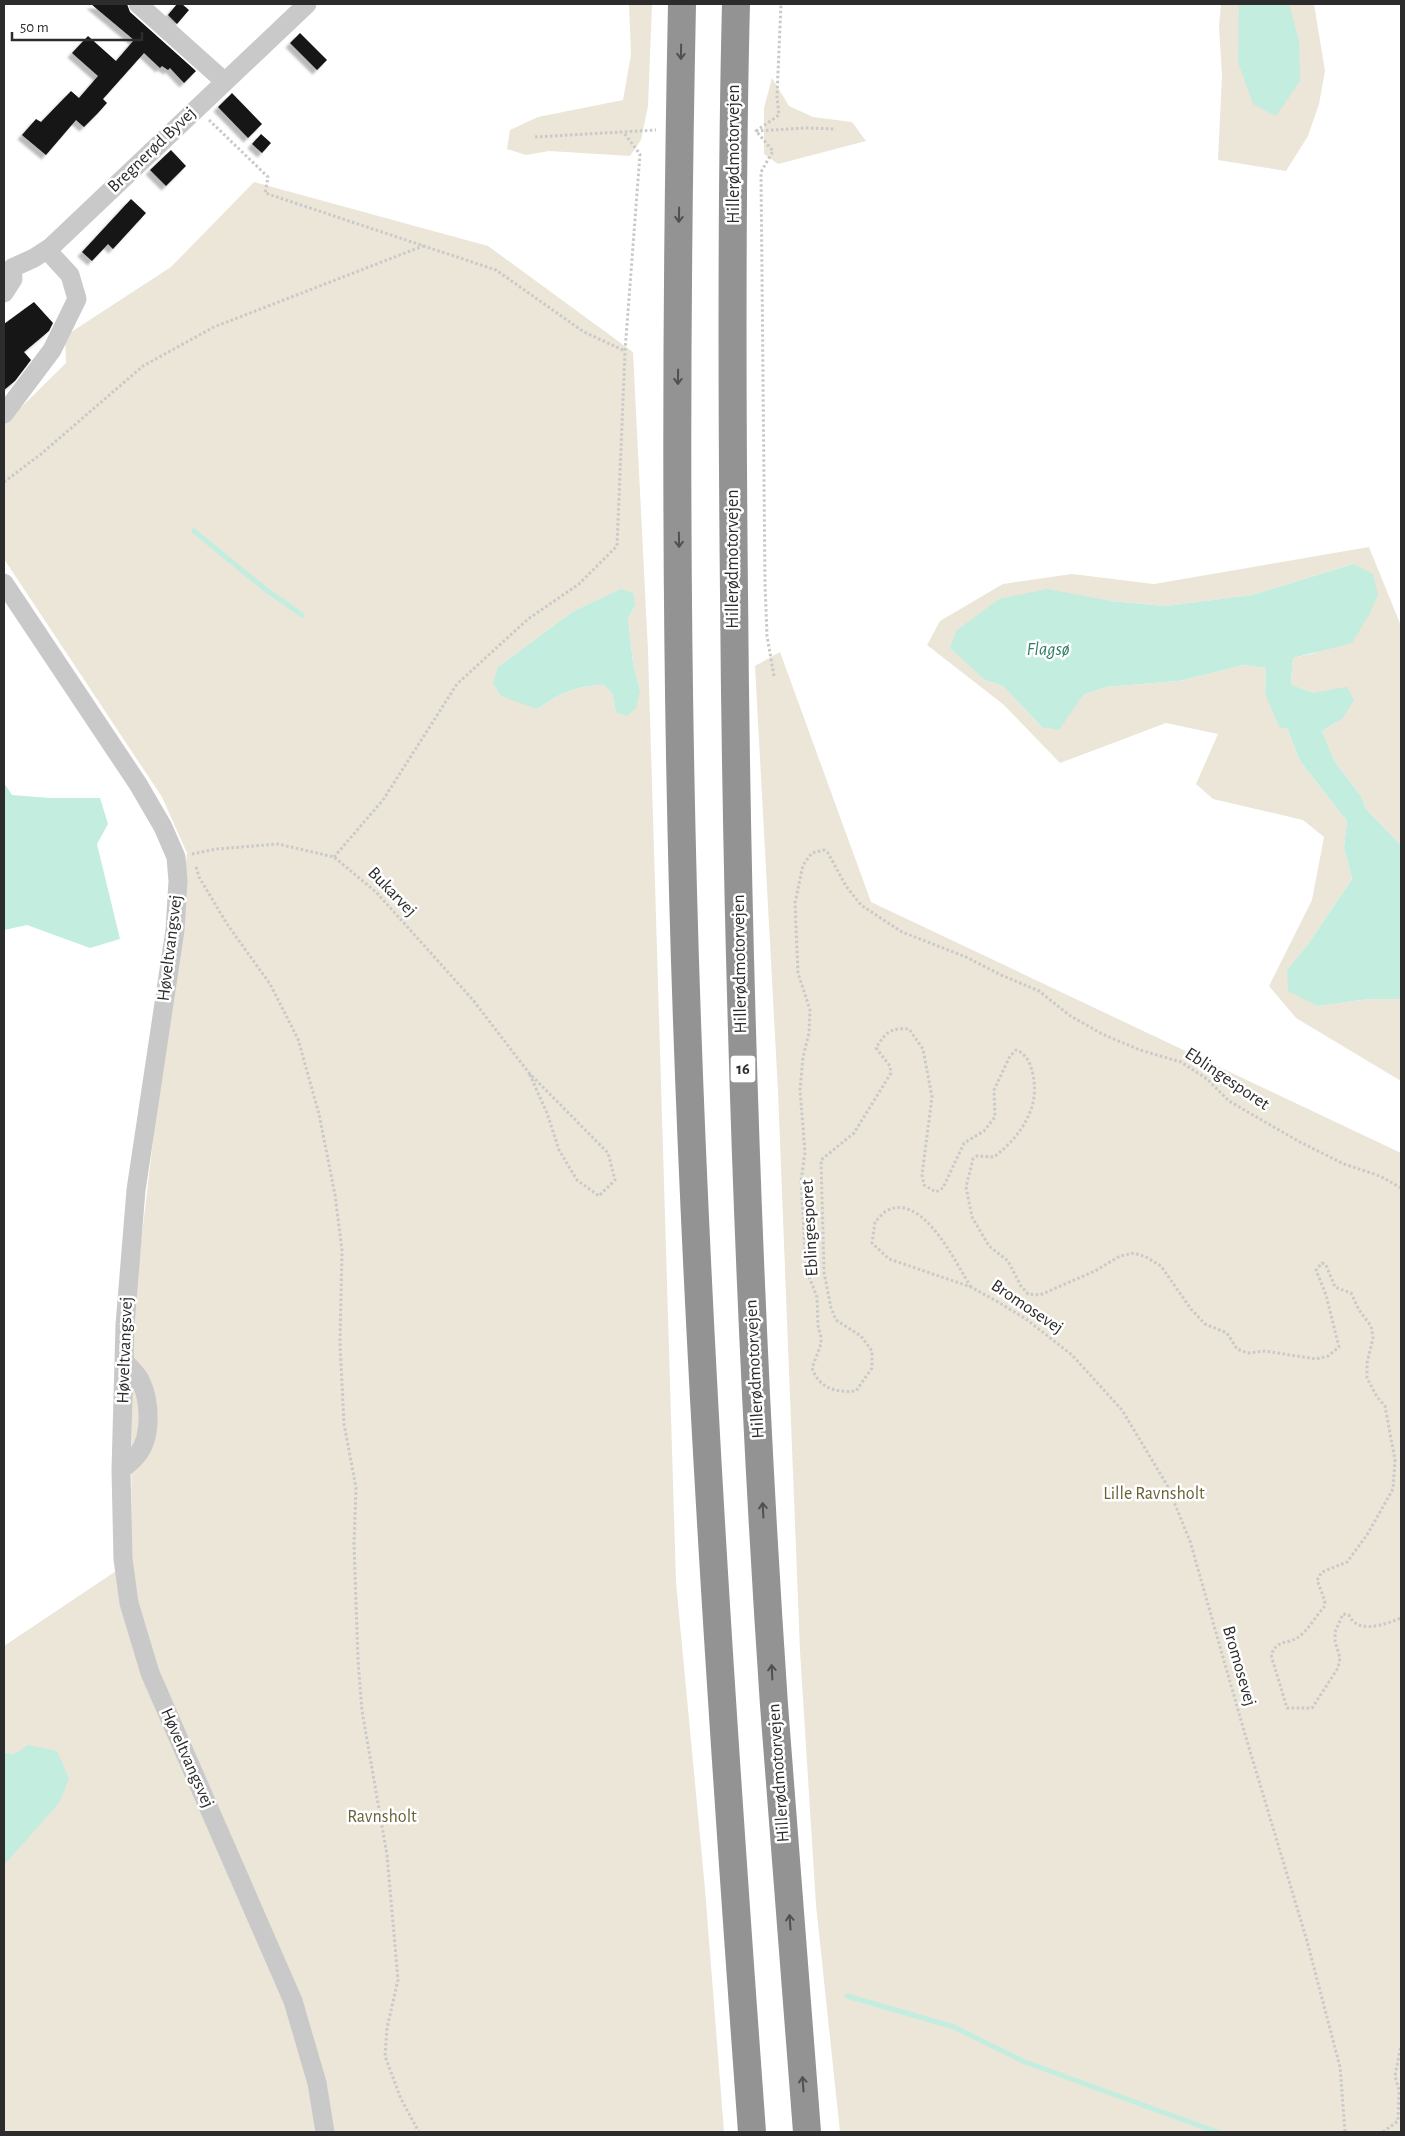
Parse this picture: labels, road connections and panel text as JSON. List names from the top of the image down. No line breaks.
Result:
{"streets":{"highway":["Hillerødmotorvejen","16"],"street":["Bregnerød Byvej","Høveltvangsvej"],"path":["Bukarvej","Eblingesporet","Bromosevej"]},"crossings":[["Bukarvej","Høveltvangsvej"]],"water":["Flagsø"],"parks":["Lille Ravnsholt","Ravnsholt"],"scale_bar":"50 m"}
